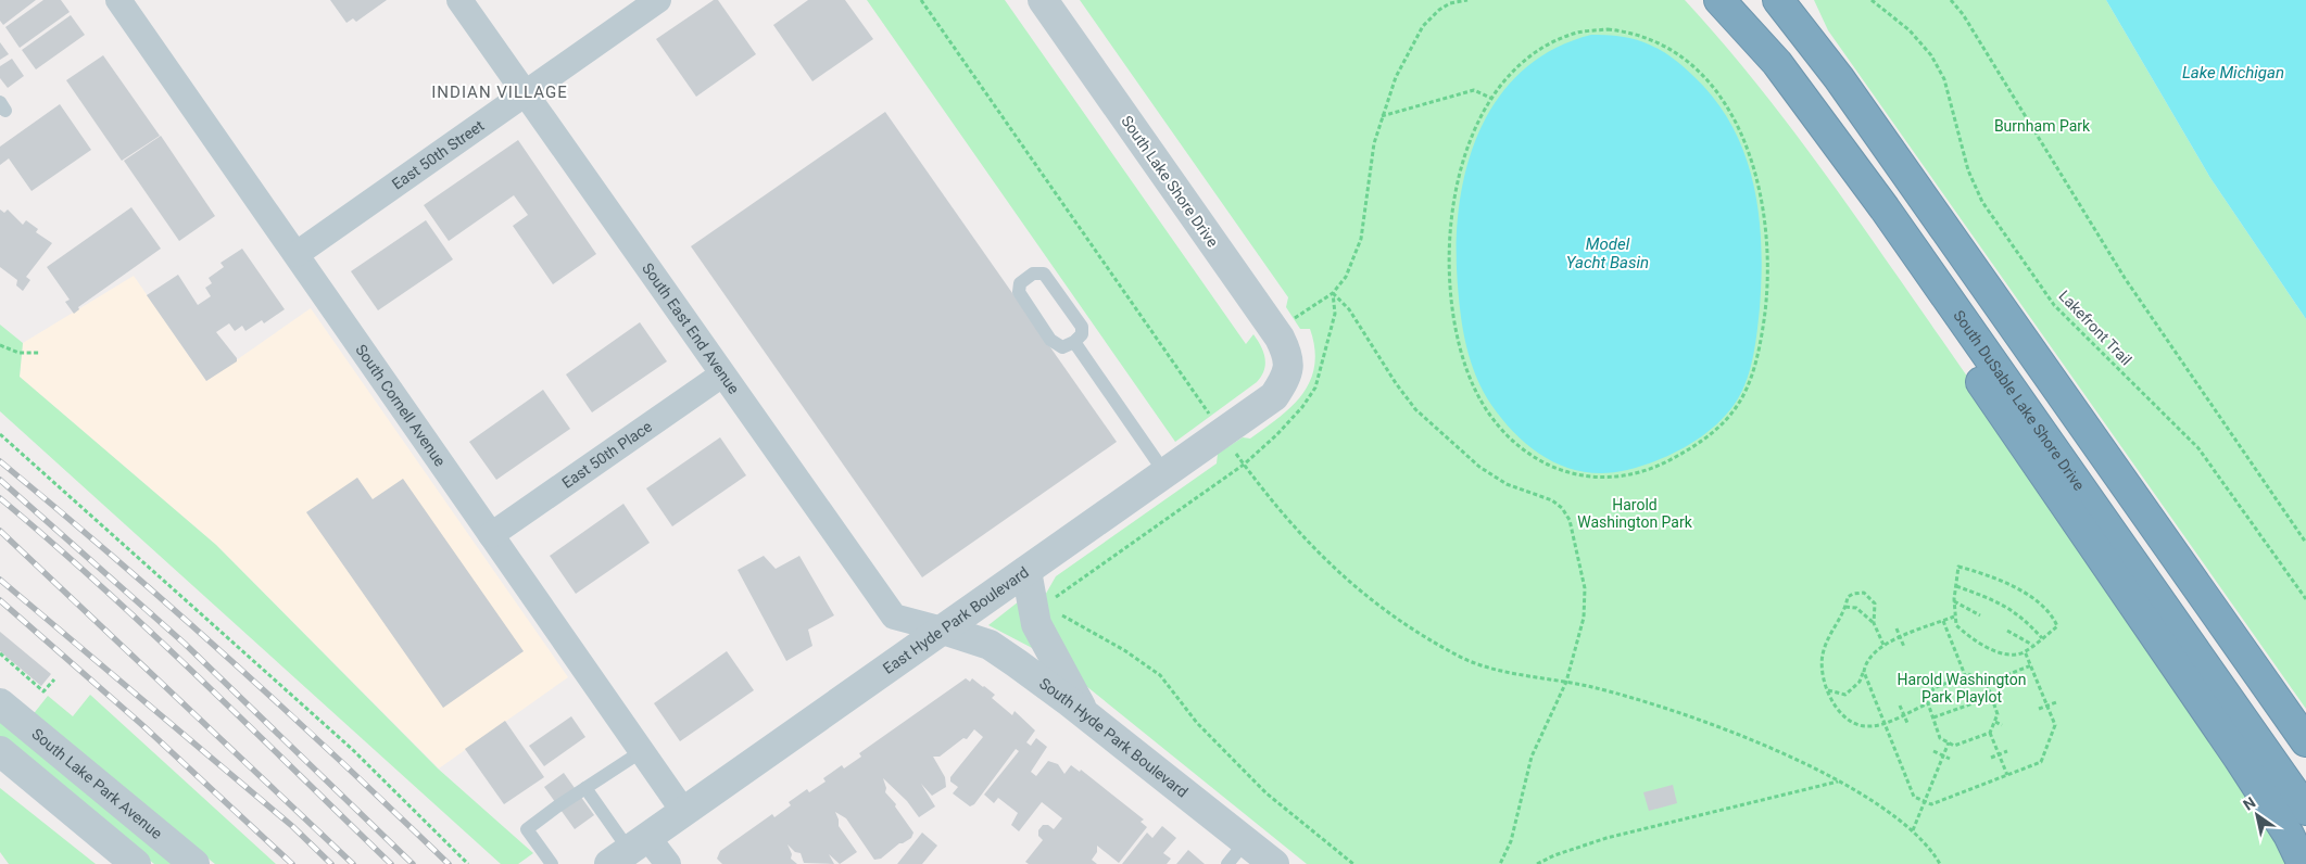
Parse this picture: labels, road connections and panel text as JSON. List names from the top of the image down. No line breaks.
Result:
{"streets":{"highway":["South DuSable Lake Shore Drive"],"street":["East 50th Street","South Lake Shore Drive","South East End Avenue","South Cornell Avenue","East 50th Place","East Hyde Park Boulevard","South Hyde Park Boulevard","South Lake Park Avenue"],"path":["Lakefront Trail"]},"crossings":[["East 50th Street","South East End Avenue"],["East 50th Street","South Cornell Avenue"],["South Lake Shore Drive","East Hyde Park Boulevard"],["South East End Avenue","East 50th Place"],["South East End Avenue","East Hyde Park Boulevard"],["South East End Avenue","South Hyde Park Boulevard"],["South Cornell Avenue","East 50th Place"],["South Cornell Avenue","East Hyde Park Boulevard"],["East Hyde Park Boulevard","South Hyde Park Boulevard"]],"districts":["INDIAN VILLAGE"],"water":["Lake Michigan","Model Yacht Basin"],"parks":["Burnham Park","Harold Washington Park","Harold Washington Park Playlot"],"north":"top left"}
